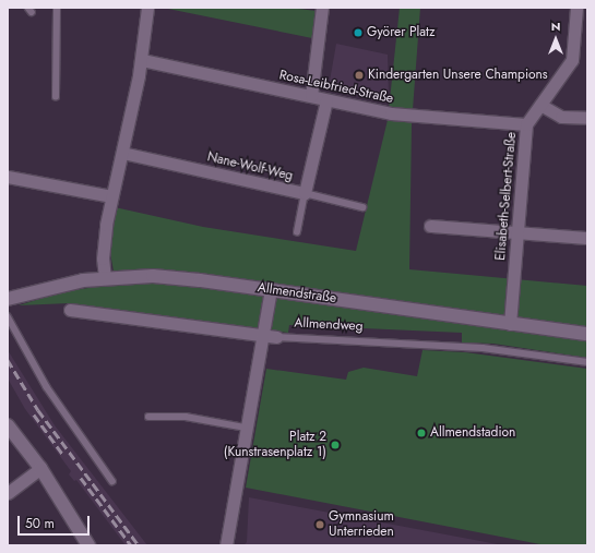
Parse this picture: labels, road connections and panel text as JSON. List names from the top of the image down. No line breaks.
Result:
{"streets":{"main road":["Allmendstraße"],"street":["Rosa-Leibfried-Straße","Nane-Wolf-Weg","Elisabeth-Selbert-Straße","Allmendweg"]},"crossings":[["Rosa-Leibfried-Straße","Nane-Wolf-Weg"],["Rosa-Leibfried-Straße","Elisabeth-Selbert-Straße"],["Elisabeth-Selbert-Straße","Allmendstraße"]],"places":["Györer Platz","Kindergarten Unsere Champions","Allmendstadion","Platz 2 (Kunstrasenplatz 1)","Gymnasium Unterrieden"],"scale_bar":"50 m","north":"top"}
